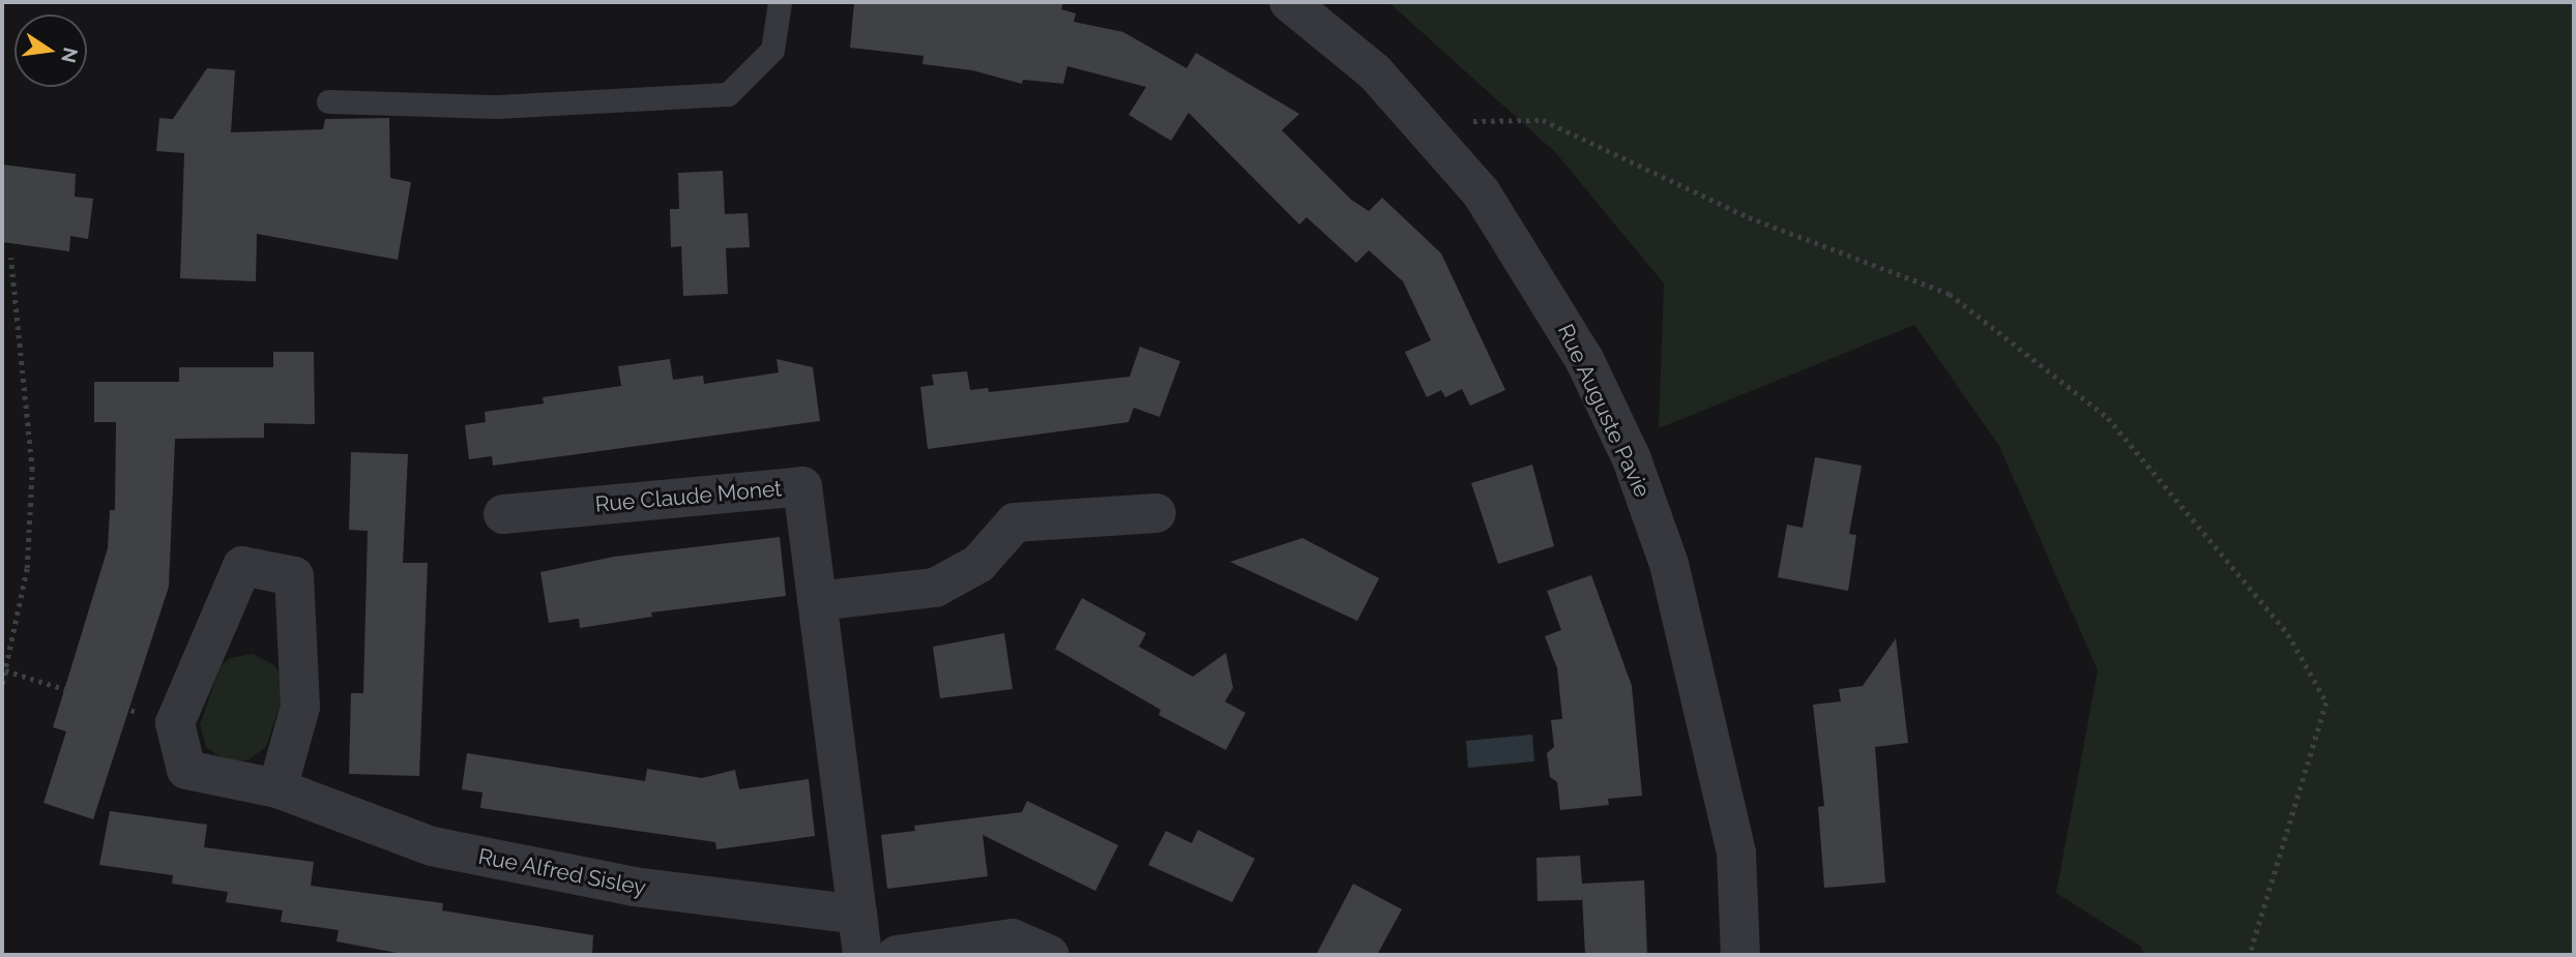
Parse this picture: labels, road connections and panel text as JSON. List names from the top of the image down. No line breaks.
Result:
{"streets":{"street":["Rue Auguste Pavie","Rue Claude Monet","Rue Alfred Sisley"]},"crossings":[["Rue Claude Monet","Rue Alfred Sisley"]],"north":"right"}
